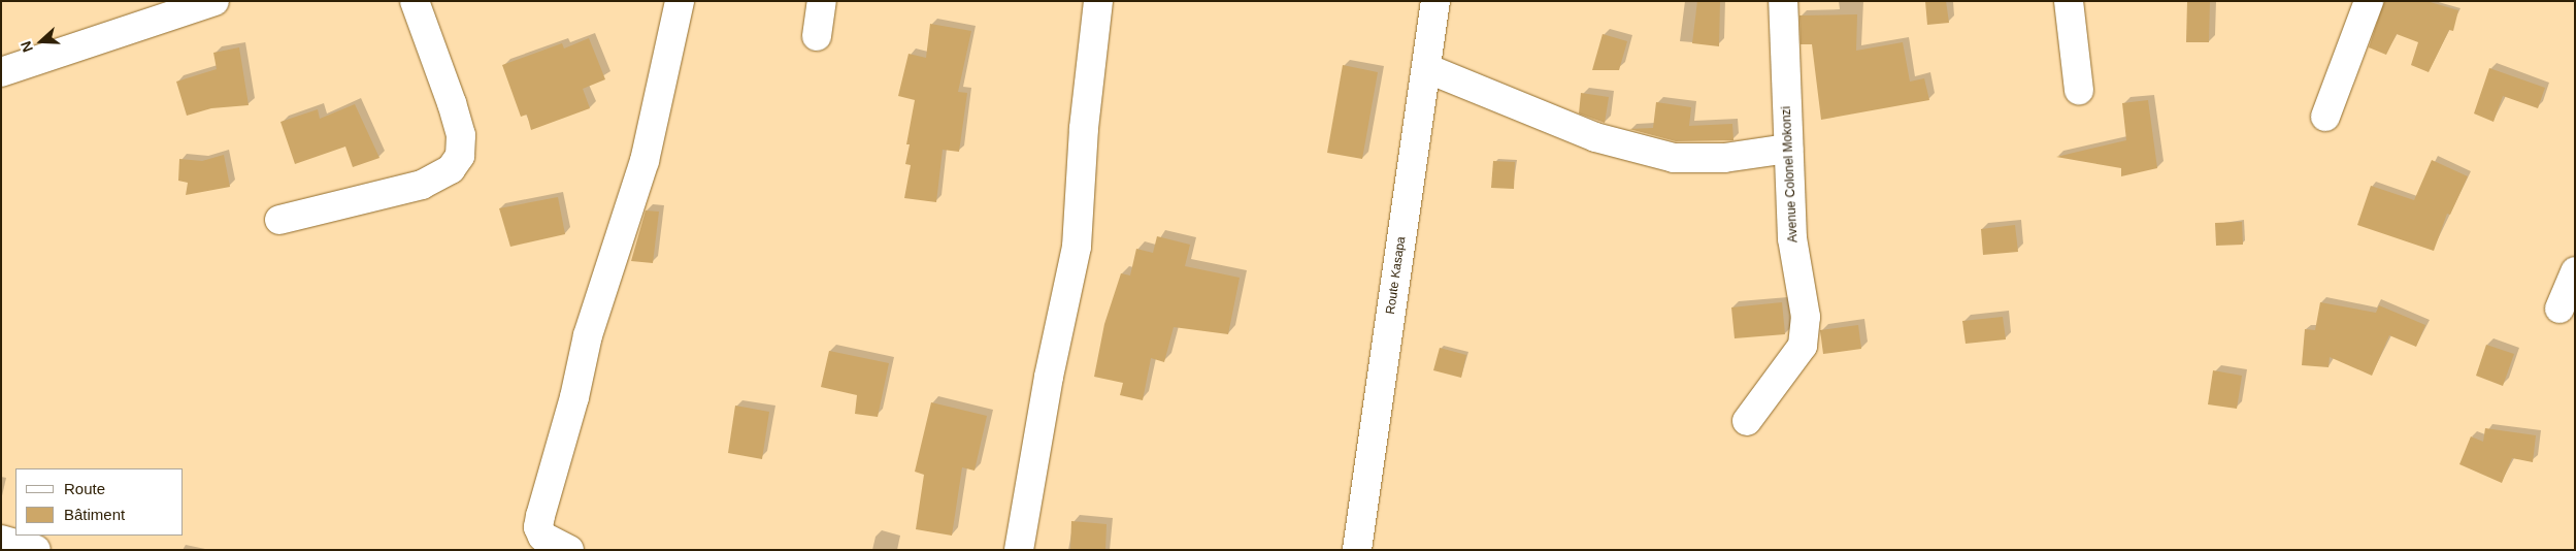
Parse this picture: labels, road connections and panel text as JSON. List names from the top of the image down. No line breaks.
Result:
{"streets":{"street":["Avenue Colonel Mokonzi","Route Kasapa"]},"legend":["Route","Bâtiment"],"north":"left"}
